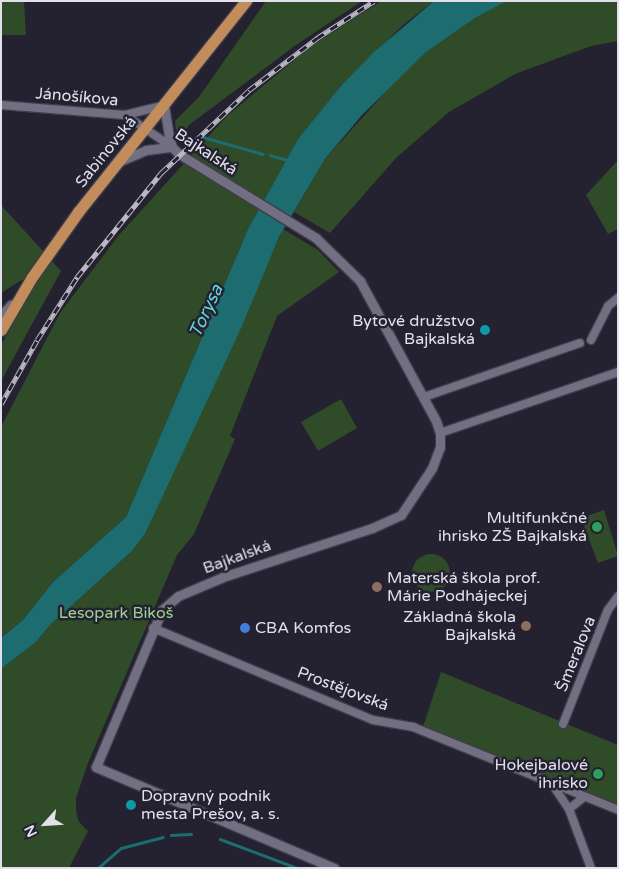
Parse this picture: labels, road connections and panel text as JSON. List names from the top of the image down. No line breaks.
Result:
{"streets":{"main road":["Sabinovská"],"street":["Jánošíkova","Bajkalská","Šmeralova","Prostějovská"]},"crossings":[["Jánošíkova","Sabinovská"],["Jánošíkova","Bajkalská"],["Sabinovská","Bajkalská"],["Bajkalská","Prostějovská"]],"water":["Torysa"],"parks":["Lesopark Bikoš"],"places":["Bytové družstvo Bajkalská","Multifunkčné ihrisko ZŠ Bajkalská","Materská škola prof. Márie Podhájeckej","Základná škola Bajkalská","CBA Komfos","Hokejbalové ihrisko","Dopravný podnik mesta Prešov, a. s."],"north":"bottom left"}
